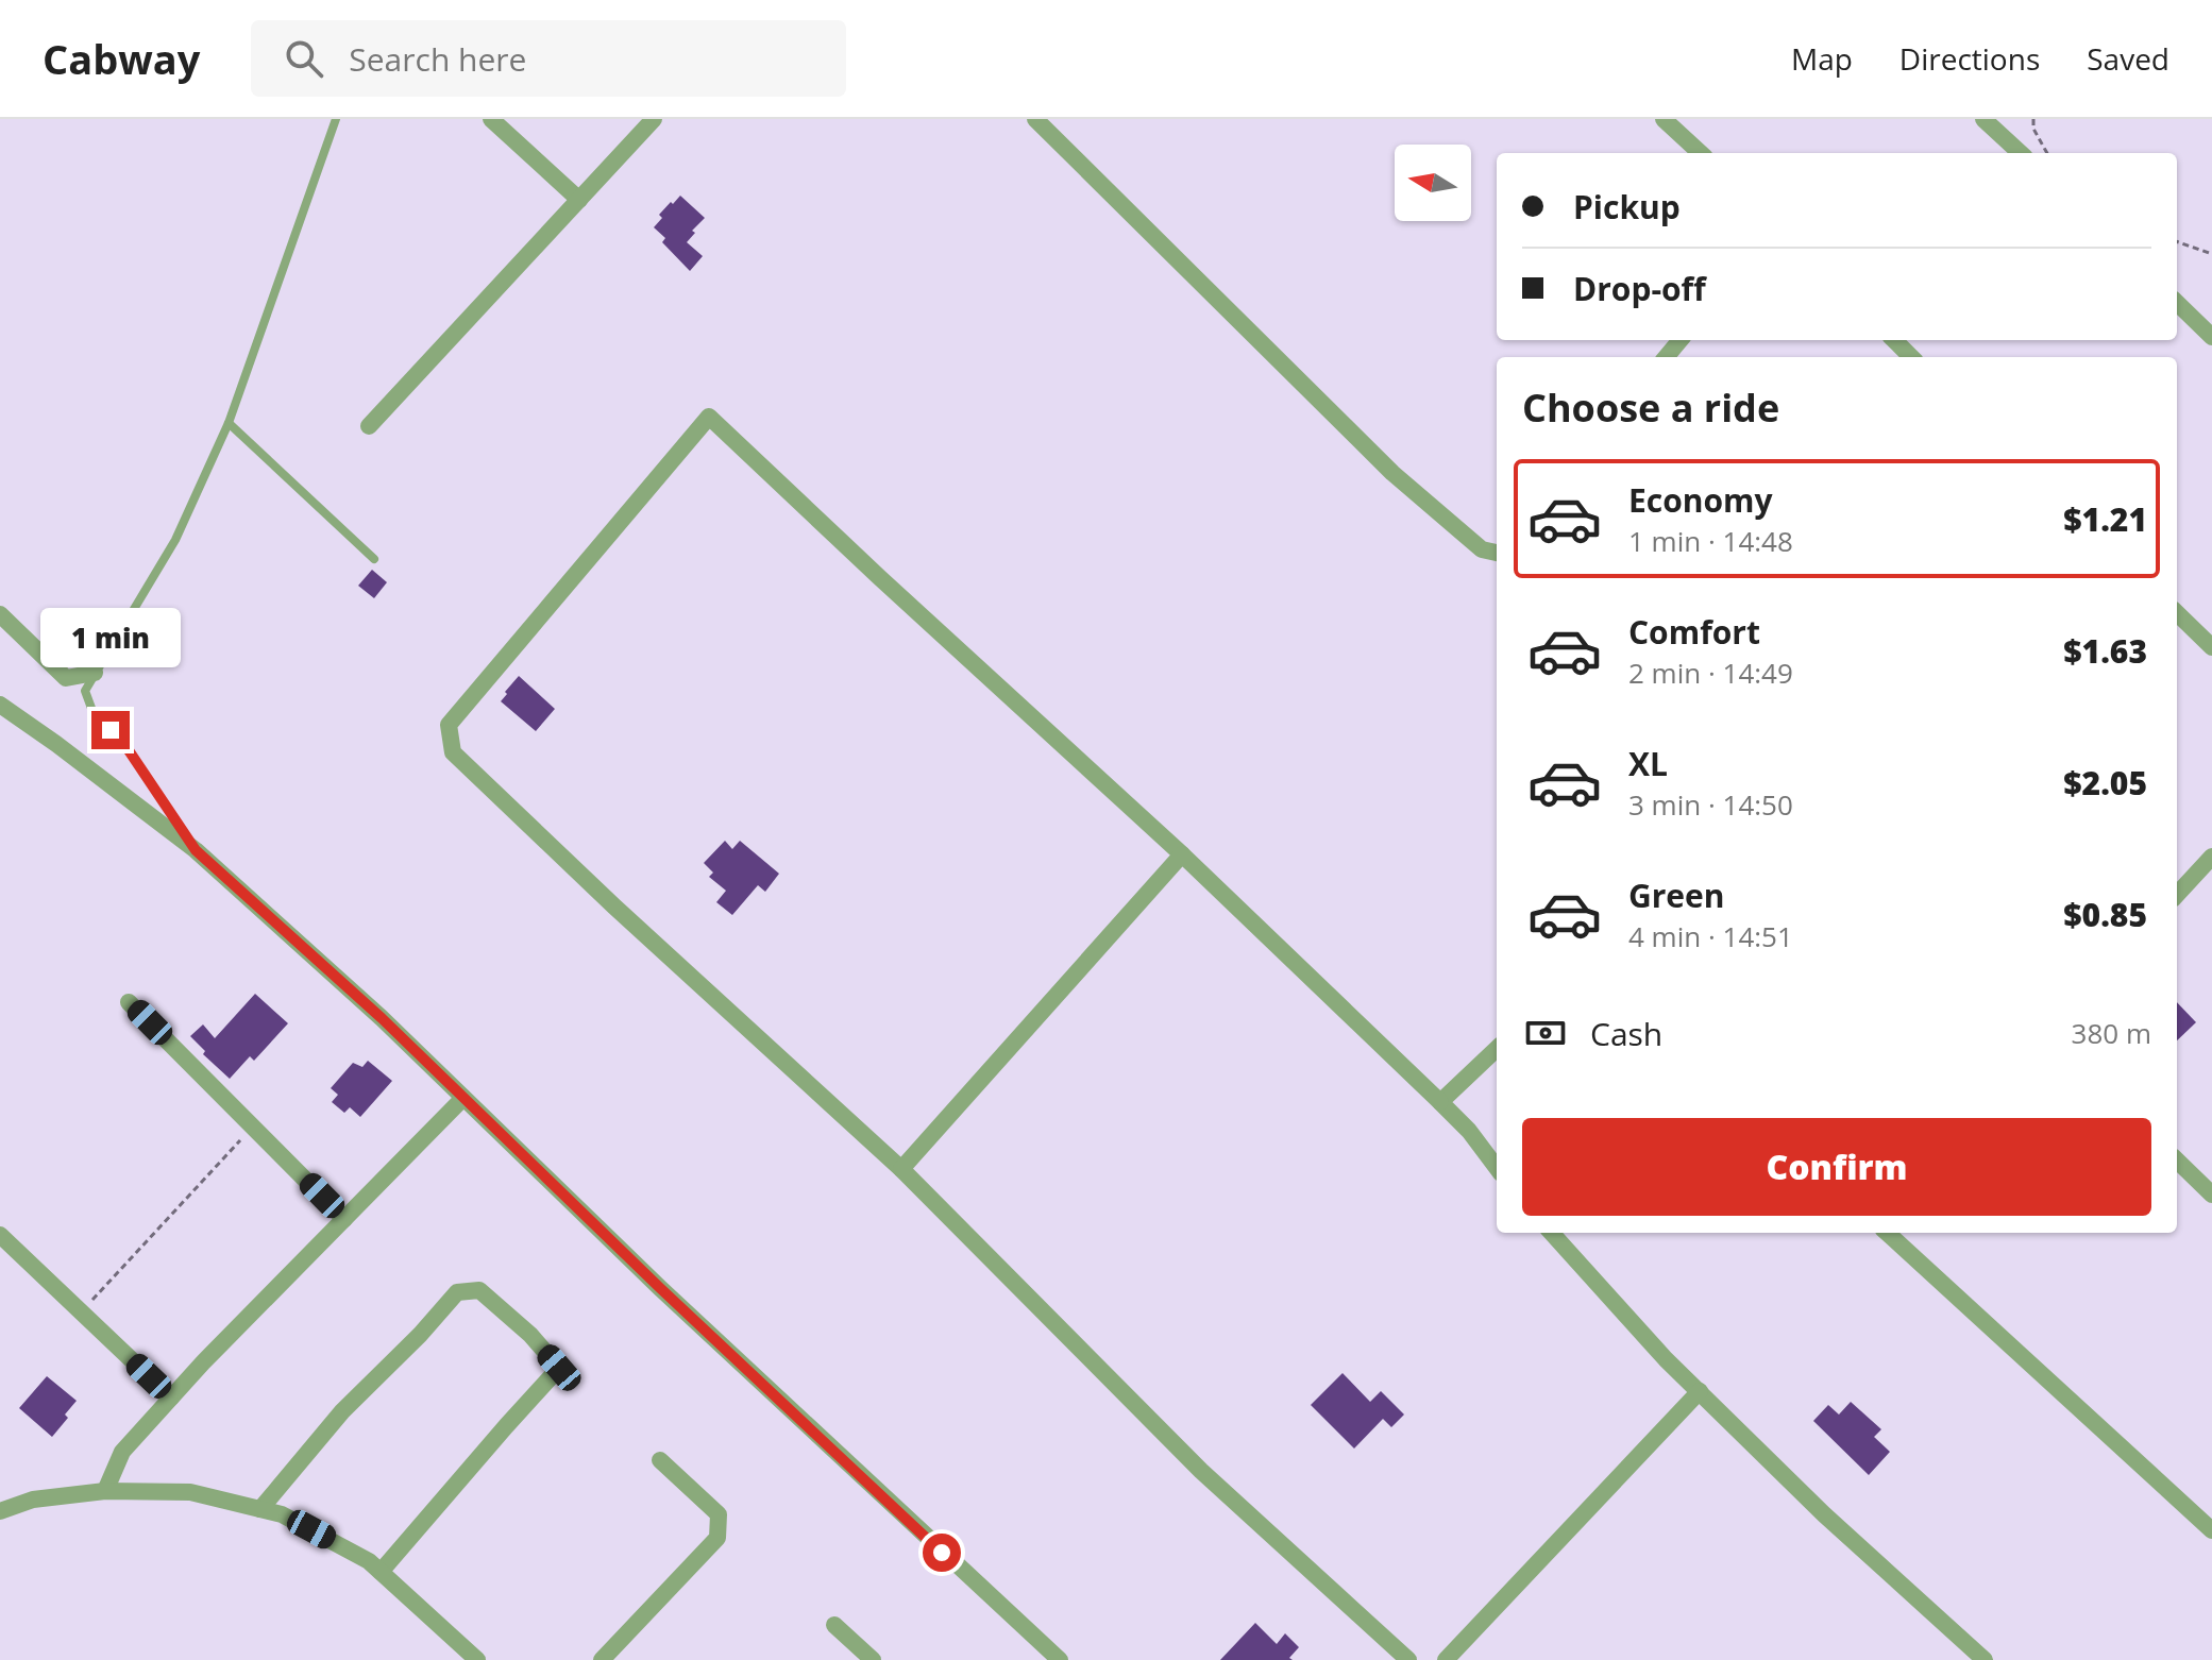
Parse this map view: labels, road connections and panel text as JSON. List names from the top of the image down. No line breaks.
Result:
{"north":"left","page":{"header":"Cabway","search":"Search here","nav":["Map","Directions","Saved"],"banner":["Pickup","Drop-off"],"heading":"Choose a ride","list":[{"name":"Economy","note":"1 min · 14:48","value":"$1.21"},{"name":"Comfort","note":"2 min · 14:49","value":"$1.63"},{"name":"XL","note":"3 min · 14:50","value":"$2.05"},{"name":"Green","note":"4 min · 14:51","value":"$0.85"}],"bubble":"1 min","pay":["Cash","380 m"],"buttons":"Confirm"}}
